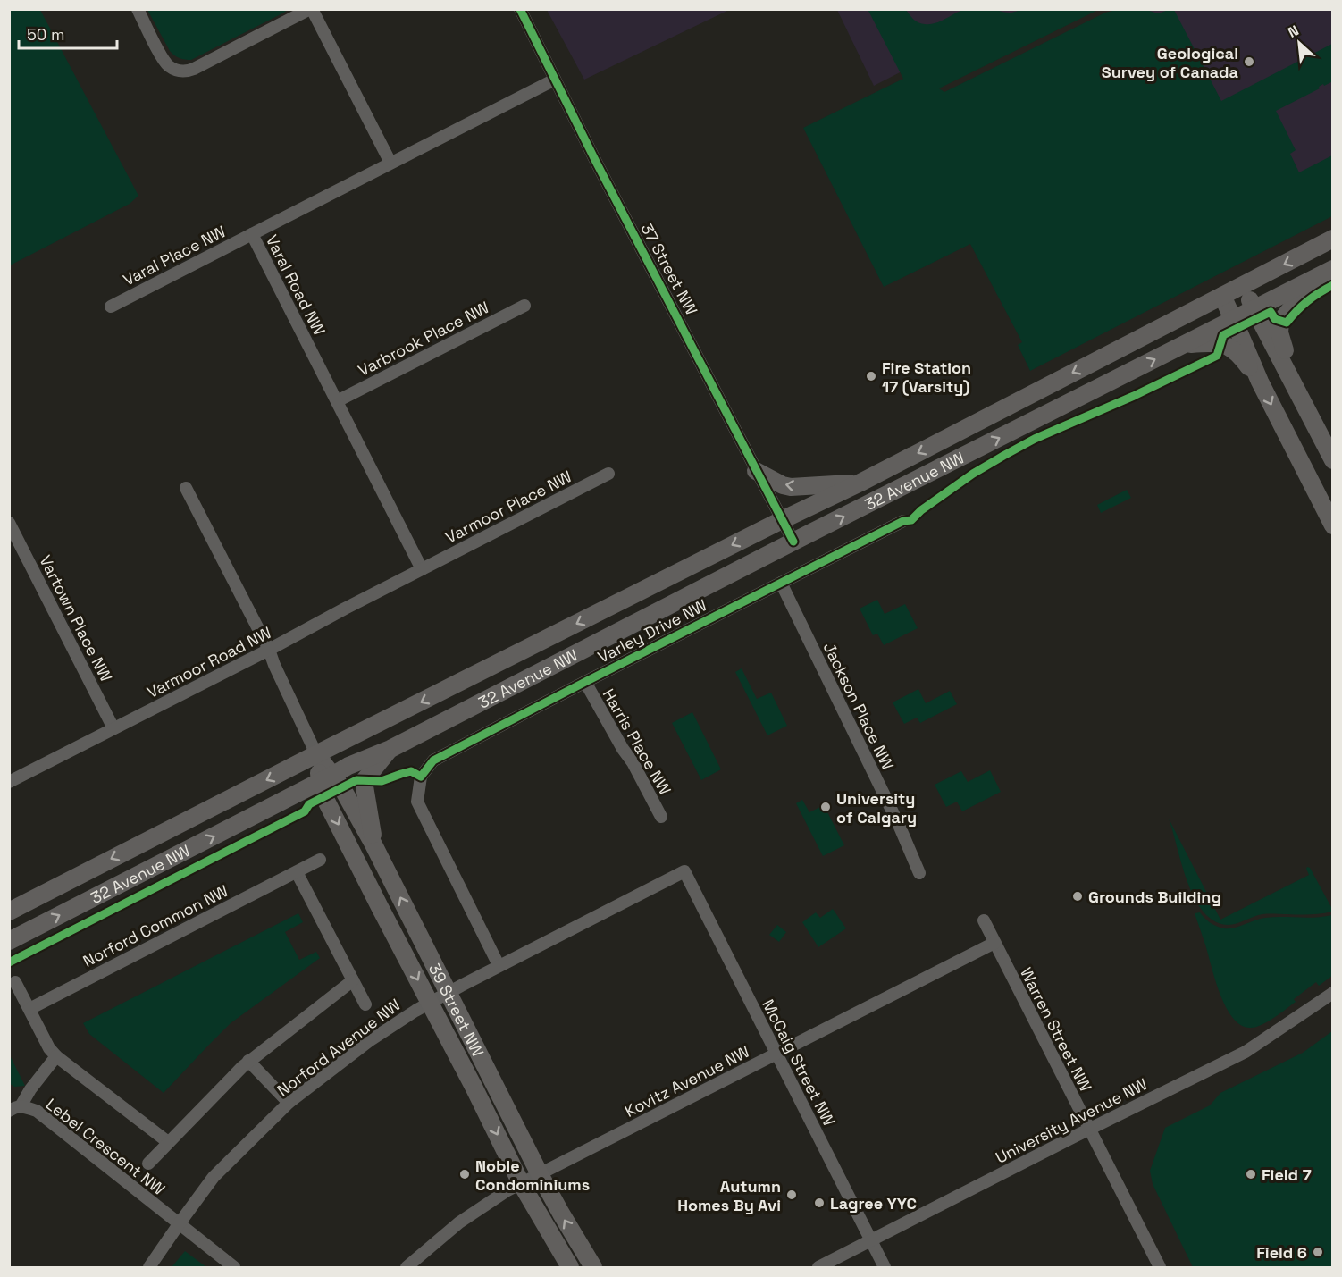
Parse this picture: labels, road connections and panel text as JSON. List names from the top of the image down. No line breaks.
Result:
{"streets":{"main road":["32 Avenue NW","39 Street NW"],"street":["Varal Place NW","37 Street NW","Varal Road NW","Varbrook Place NW","Varmoor Place NW","Vartown Place NW","Varley Drive NW","Varmoor Road NW","Jackson Place NW","Harris Place NW","Norford Common NW","Warren Street NW","Norford Avenue NW","McCaig Street NW","Kovitz Avenue NW","University Avenue NW","Lebel Crescent NW"]},"crossings":[["Varal Place NW","Varal Road NW"],["37 Street NW","Varal Road NW"],["37 Street NW","32 Avenue NW"],["Varal Road NW","Varbrook Place NW"],["Varal Road NW","Varmoor Place NW"],["Varal Road NW","Varmoor Road NW"],["32 Avenue NW","39 Street NW"],["Varmoor Place NW","Varmoor Road NW"],["Vartown Place NW","Varmoor Road NW"],["Varley Drive NW","Jackson Place NW"],["Varley Drive NW","Harris Place NW"],["Varley Drive NW","Norford Avenue NW"],["Varmoor Road NW","39 Street NW"],["39 Street NW","Norford Avenue NW"],["39 Street NW","Kovitz Avenue NW"],["Warren Street NW","Kovitz Avenue NW"],["Warren Street NW","University Avenue NW"],["Norford Avenue NW","McCaig Street NW"],["Norford Avenue NW","Lebel Crescent NW"],["McCaig Street NW","Kovitz Avenue NW"],["McCaig Street NW","University Avenue NW"]],"places":["Geological Survey of Canada","Fire Station 17 (Varsity)","University of Calgary","Grounds Building","Noble Condominiums","Field 7","Autumn Homes By Avi","Lagree YYC","Field 6"],"scale_bar":"50 m","north":"top left"}
